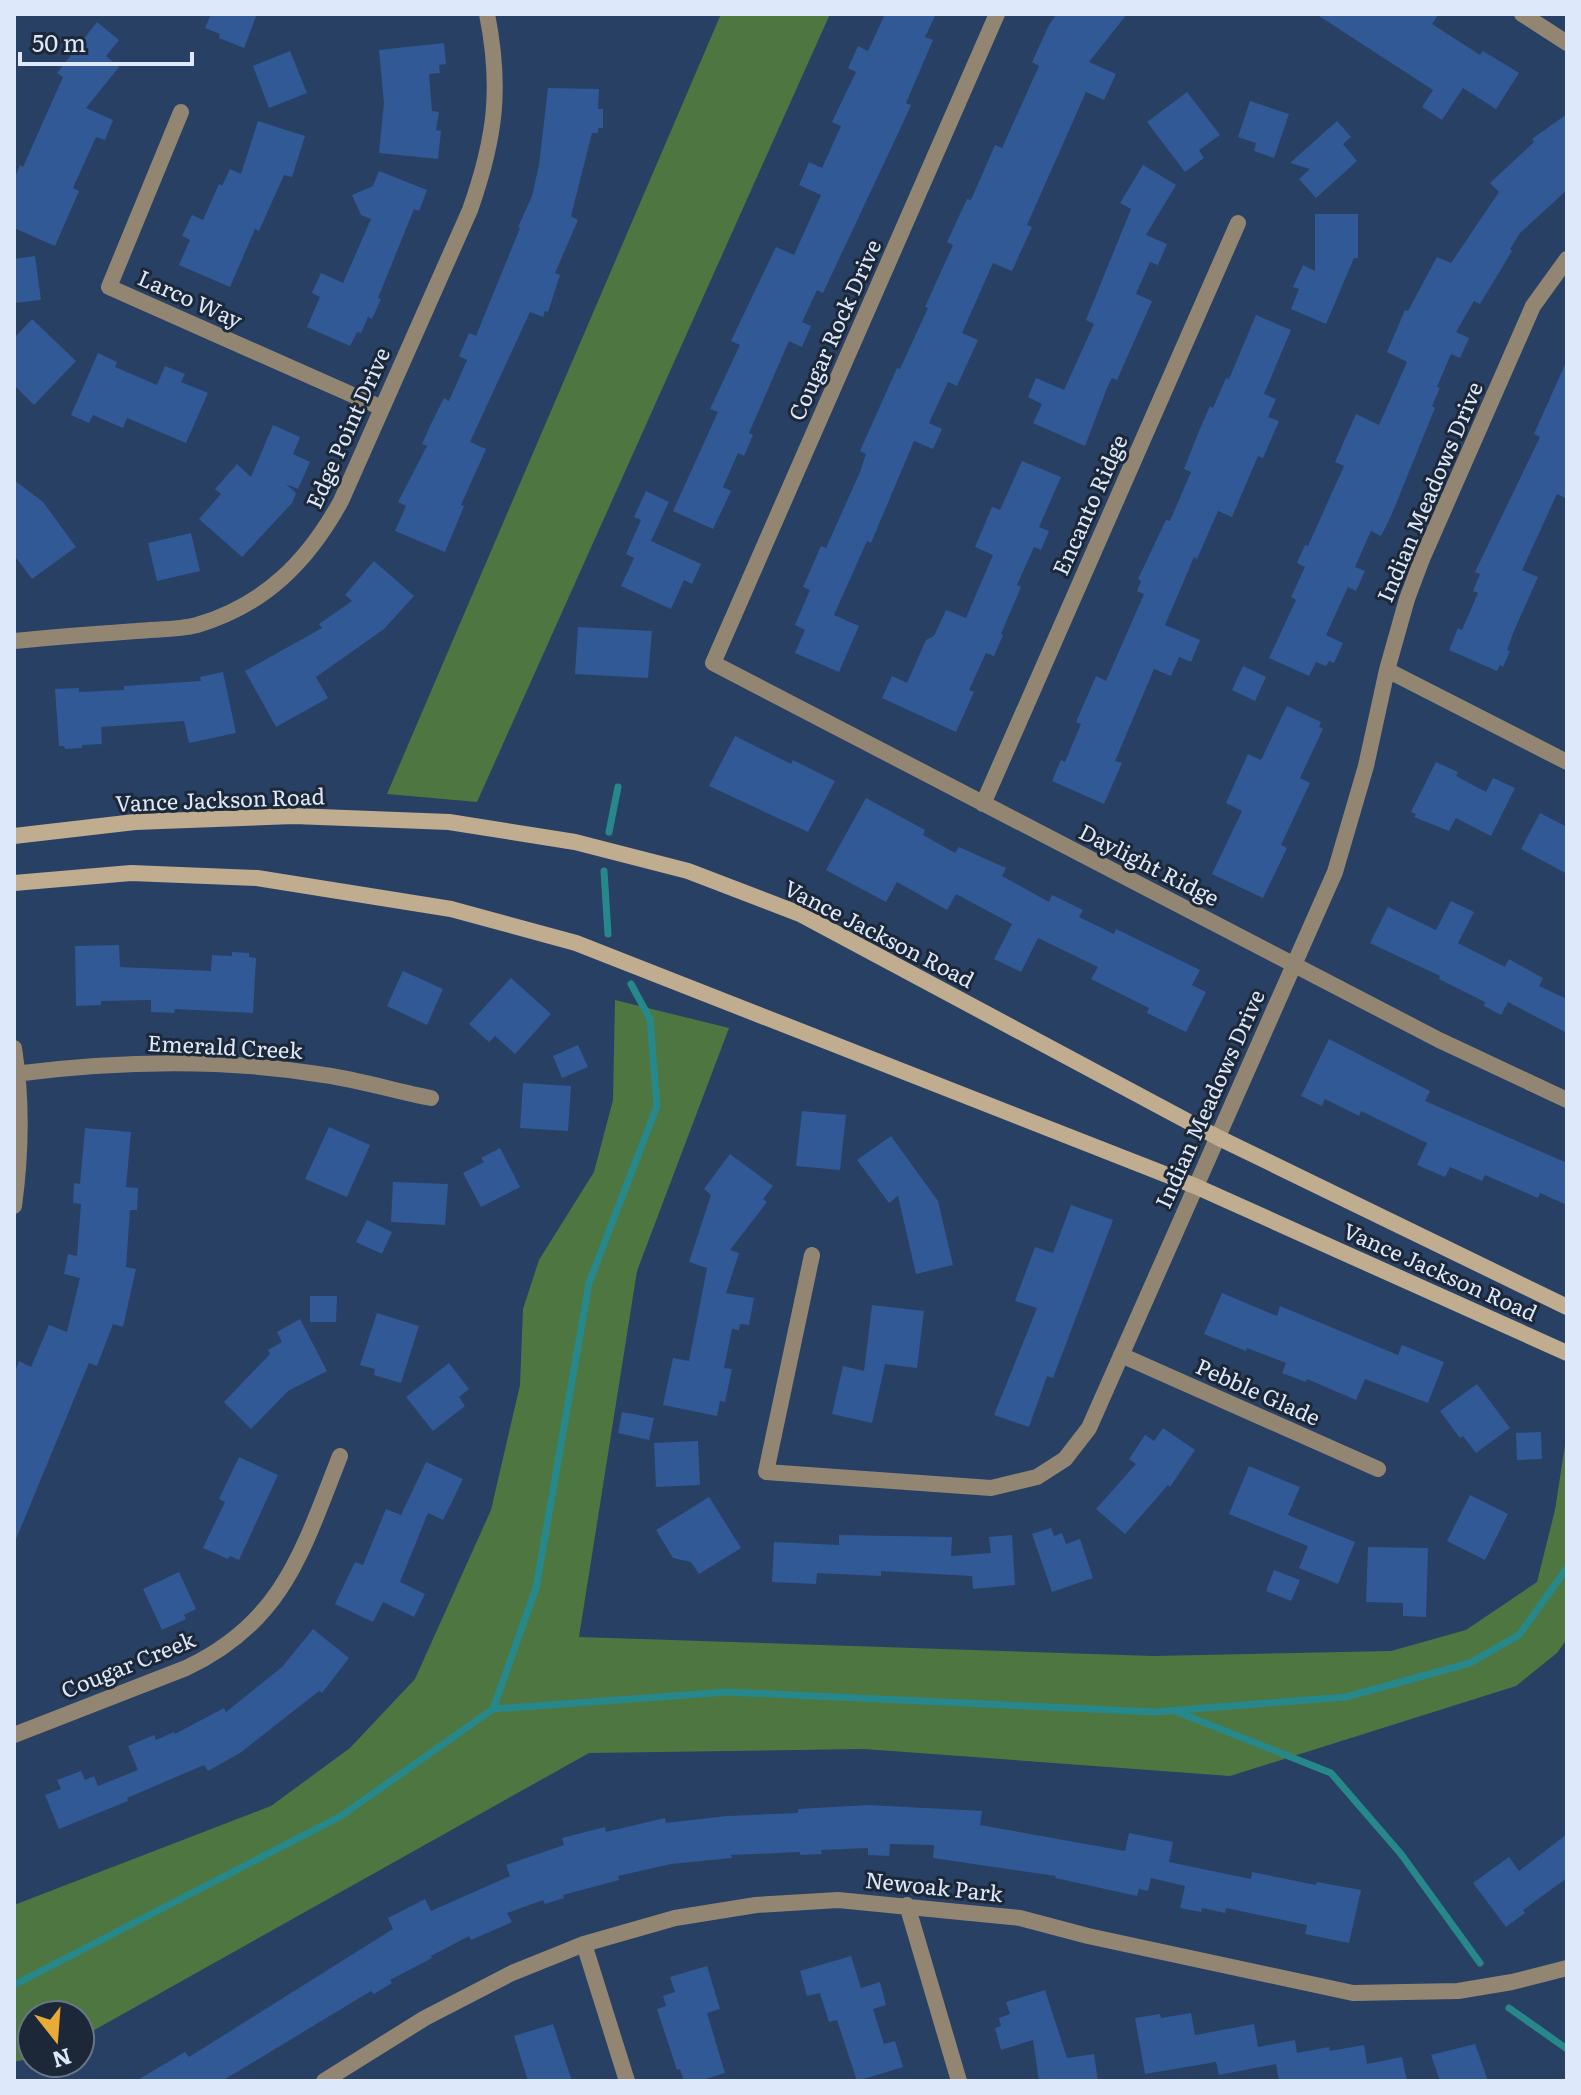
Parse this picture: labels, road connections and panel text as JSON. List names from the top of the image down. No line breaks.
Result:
{"streets":{"main road":["Vance Jackson Road"],"street":["Larco Way","Cougar Rock Drive","Edge Point Drive","Indian Meadows Drive","Encanto Ridge","Daylight Ridge","Emerald Creek","Pebble Glade","Cougar Creek","Newoak Park"]},"crossings":[["Larco Way","Edge Point Drive"],["Cougar Rock Drive","Daylight Ridge"],["Indian Meadows Drive","Vance Jackson Road"],["Indian Meadows Drive","Daylight Ridge"],["Indian Meadows Drive","Pebble Glade"],["Encanto Ridge","Daylight Ridge"]],"scale_bar":"50 m","north":"bottom"}
